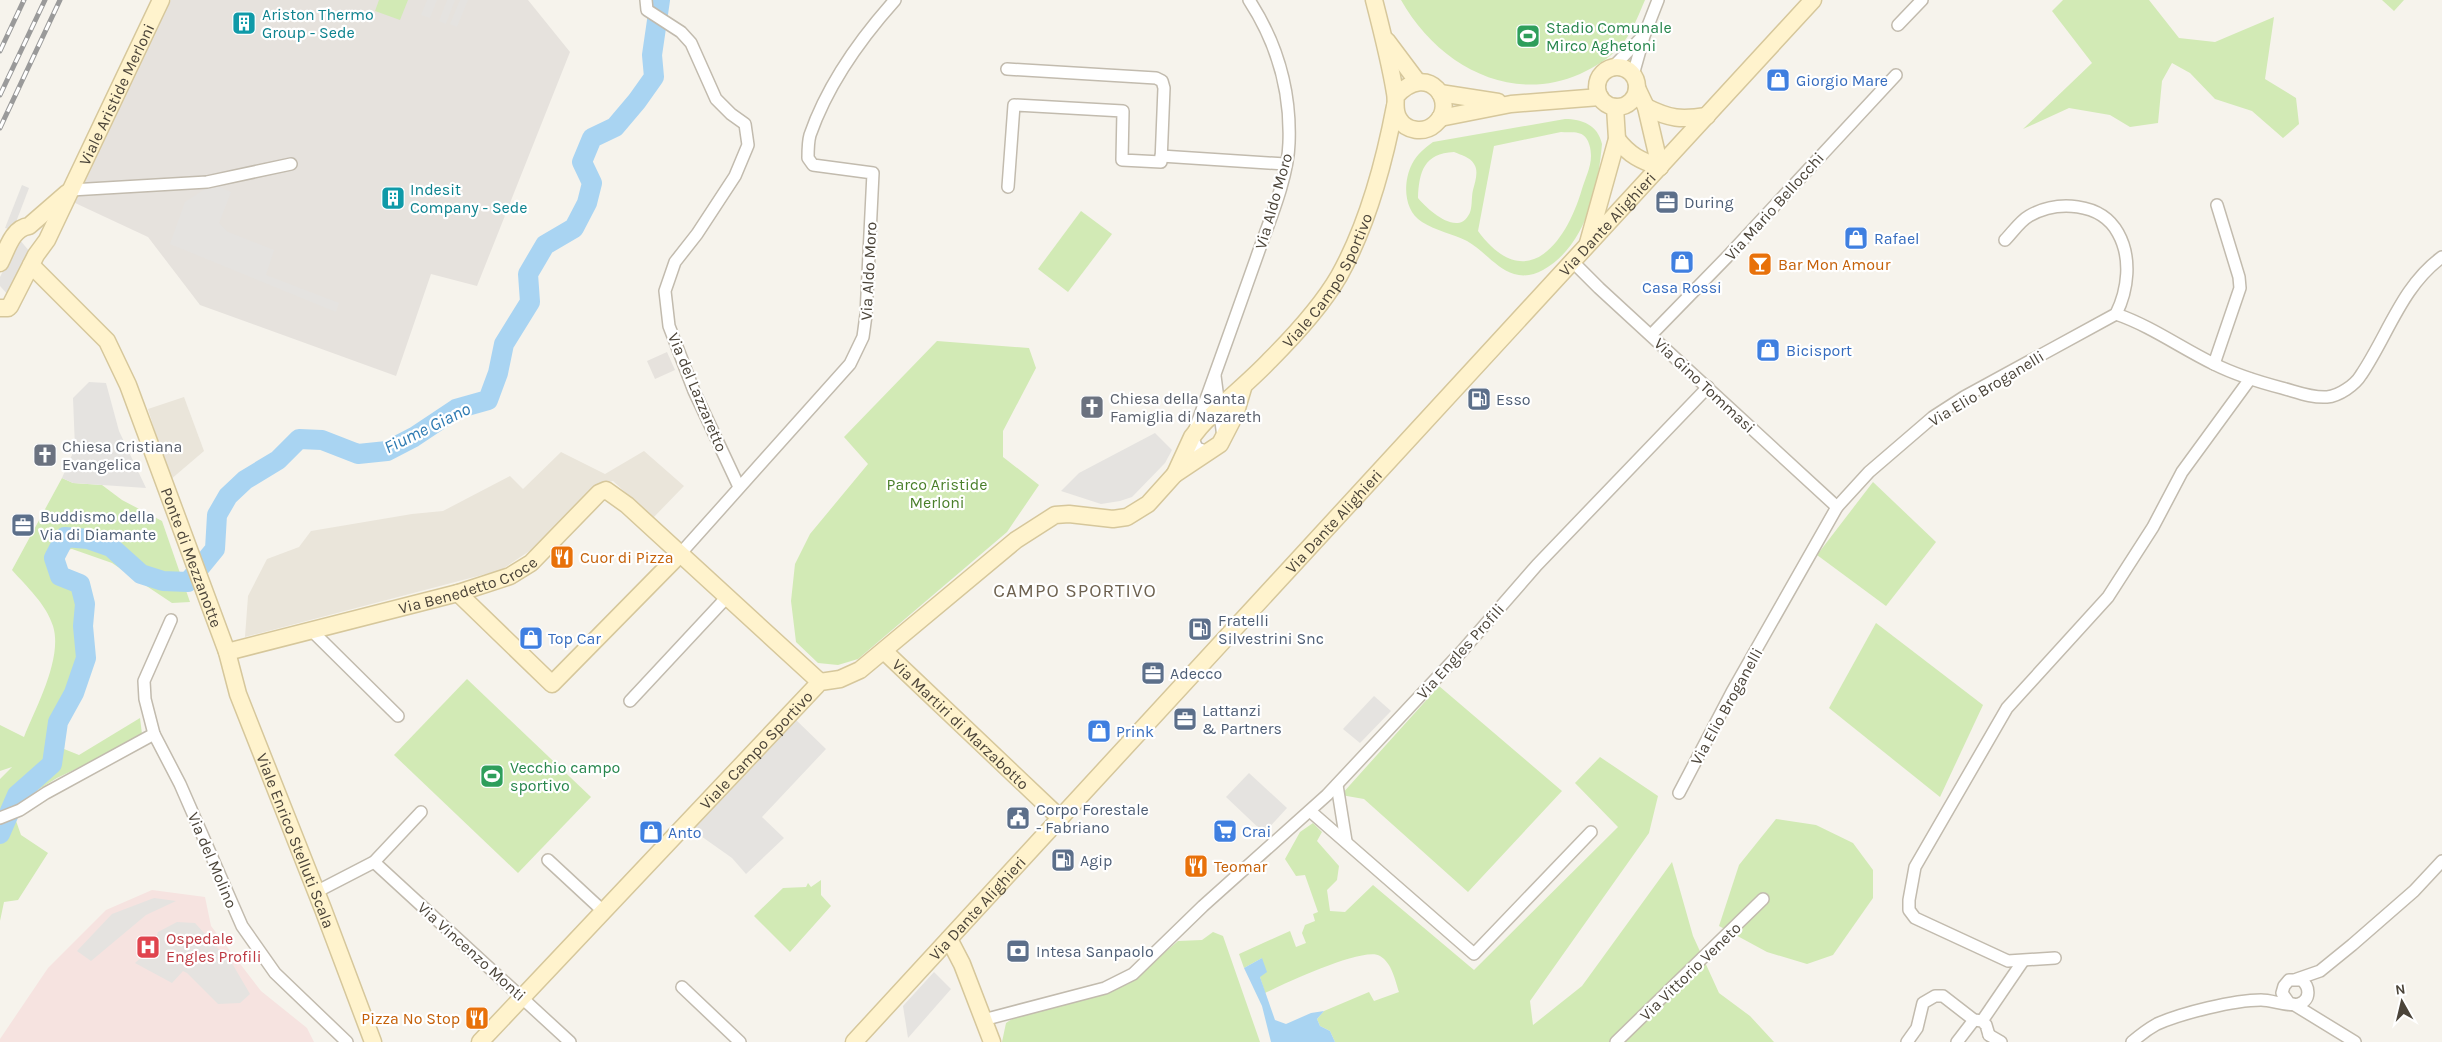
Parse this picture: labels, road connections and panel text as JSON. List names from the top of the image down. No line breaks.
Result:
{"streets":{"street":["Viale Aristide Merloni","Via Aldo Moro","Via Mario Bellocchi","Via Dante Alighieri","Viale Campo Sportivo","Via Gino Tommasi","Via Elio Broganelli","Via del Lazzaretto","Ponte di Mezzanotte","Via Benedetto Croce","Via Engles Profili","Via Martiri di Marzabotto","Viale Enrico Stelluti Scala","Via del Molino","Via Vincenzo Monti","Via Vittorio Veneto"]},"crossings":[["Viale Aristide Merloni","Ponte di Mezzanotte"],["Via Aldo Moro","Viale Campo Sportivo"],["Via Aldo Moro","Via del Lazzaretto"],["Via Aldo Moro","Via Benedetto Croce"],["Via Mario Bellocchi","Via Gino Tommasi"],["Via Dante Alighieri","Via Gino Tommasi"],["Via Dante Alighieri","Via Martiri di Marzabotto"],["Viale Campo Sportivo","Via Benedetto Croce"],["Viale Campo Sportivo","Via Martiri di Marzabotto"],["Viale Campo Sportivo","Via Vincenzo Monti"],["Via Gino Tommasi","Via Elio Broganelli"],["Via Gino Tommasi","Via Engles Profili"],["Ponte di Mezzanotte","Via Benedetto Croce"],["Ponte di Mezzanotte","Viale Enrico Stelluti Scala"],["Via Benedetto Croce","Viale Enrico Stelluti Scala"]],"districts":["CAMPO SPORTIVO"],"water":["Fiume Giano"],"parks":["Parco Aristide Merloni"],"places":{"building":["Ariston Thermo Group - Sede","Indesit Company - Sede"],"sports":["Stadio Comunale Mirco Aghetoni","Vecchio campo sportivo"],"shop":["Giorgio Mare","Rafael","Casa Rossi","Bicisport","Top Car","Prink","Anto"],"office":["During","Buddismo della Via di Diamante","Adecco","Lattanzi & Partners"],"bar":["Bar Mon Amour"],"fuel station":["Esso","Fratelli Silvestrini Snc","Agip"],"church":["Chiesa della Santa Famiglia di Nazareth","Chiesa Cristiana Evangelica"],"restaurant":["Cuor di Pizza","Teomar","Pizza No Stop"],"public building":["Corpo Forestale - Fabriano"],"supermarket":["Crai"],"hospital":["Ospedale Engles Profili"],"bank":["Intesa Sanpaolo"]},"north":"top"}
